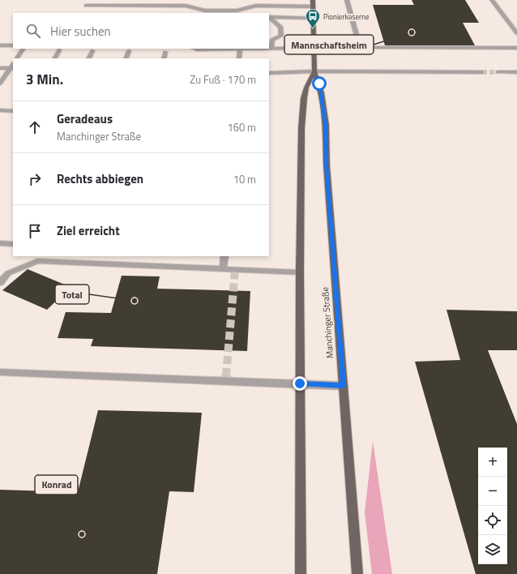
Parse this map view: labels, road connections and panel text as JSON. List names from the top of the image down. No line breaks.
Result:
{"streets":{"main road":["Manchinger Straße"]},"places":{"bus stop":["Pionierkaserne"],"other":["Mannschaftsheim","Total","Konrad"]},"page":{"search":"Hier suchen","heading":["3 Min.","Zu Fuß · 170 m"],"list":[["Geradeaus","Manchinger Straße","160 m"],["Rechts abbiegen","10 m"],"Ziel erreicht"],"map_buttons":["+","−"]}}
